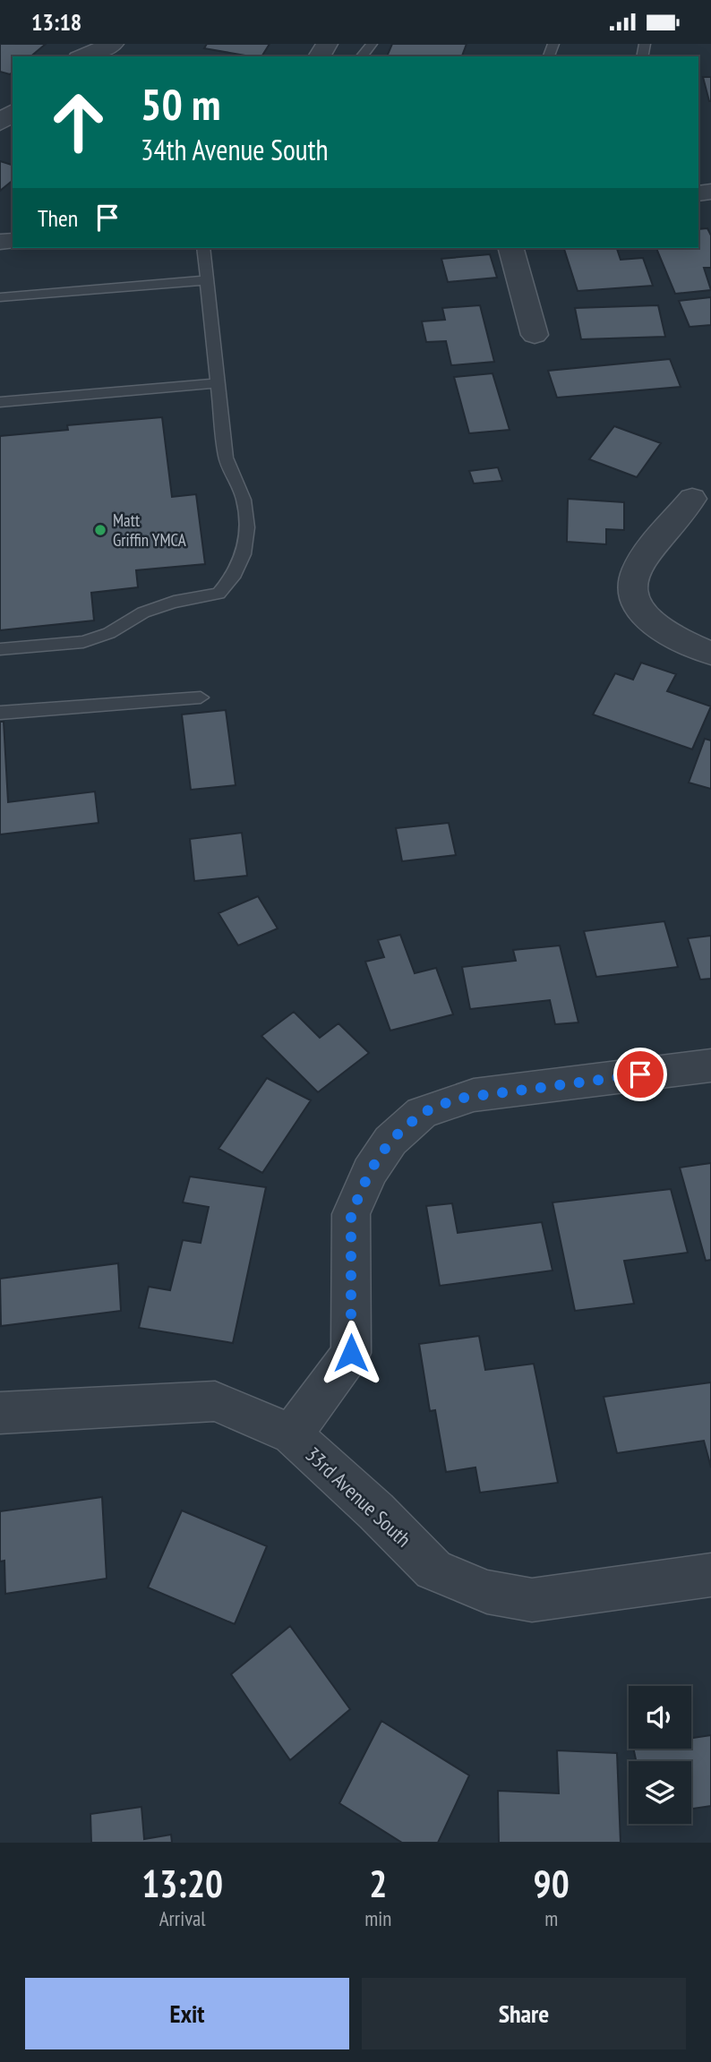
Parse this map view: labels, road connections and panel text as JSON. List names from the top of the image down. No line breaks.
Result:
{"streets":{"street":["33rd Avenue South"]},"places":["Matt Griffin YMCA"],"page":{"status":"13:18","turn":["50 m","34th Avenue South"],"then":"Then","eta":["13:20","Arrival","2","min","90","m"],"buttons":["Exit","Share"]}}
